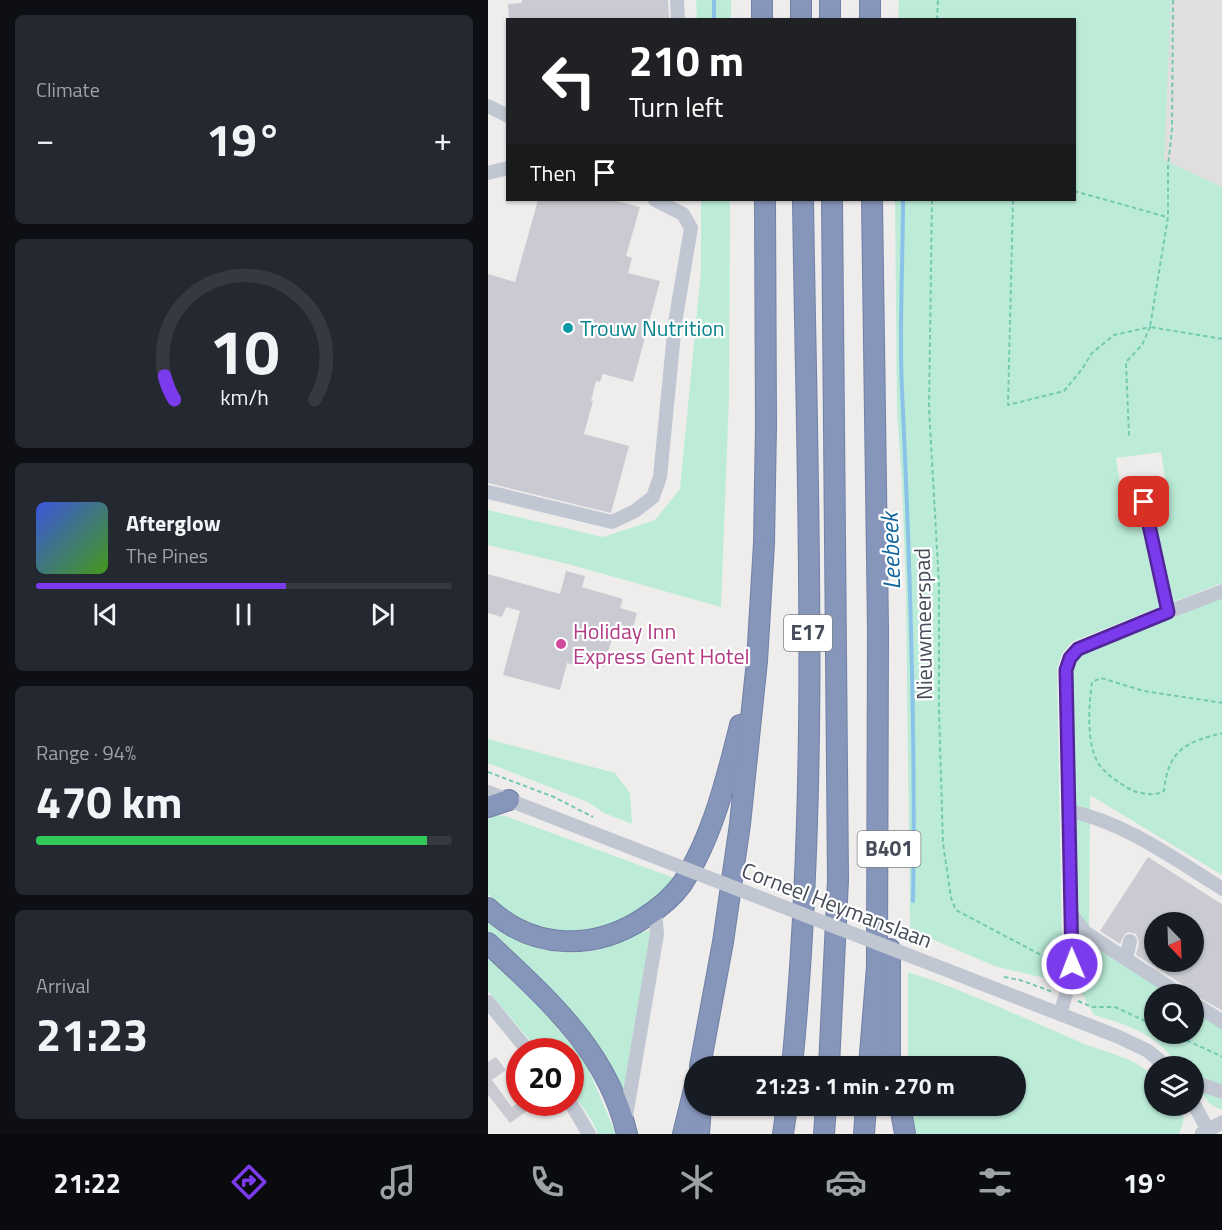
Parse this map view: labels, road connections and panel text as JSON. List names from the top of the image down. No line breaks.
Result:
{"streets":{"highway":["E17","B401"],"street":["Corneel Heymanslaan"],"path":["Nieuwmeerspad"]},"water":["Leebeek"],"places":["Trouw Nutrition","Holiday Inn Express Gent Hotel"],"north":"bottom right","page":{"tile":["Climate",["Range · 94%","470 km"],["Arrival","21:23"]],"turn":["210 m","Turn left"],"heat":["−","19°","+"],"then":"Then","song":["Afterglow","The Pines"],"limit":"20","trip":"21:23 · 1 min · 270 m","tabs":["21:22","19°"],"gauge":["10","km/h"]}}
